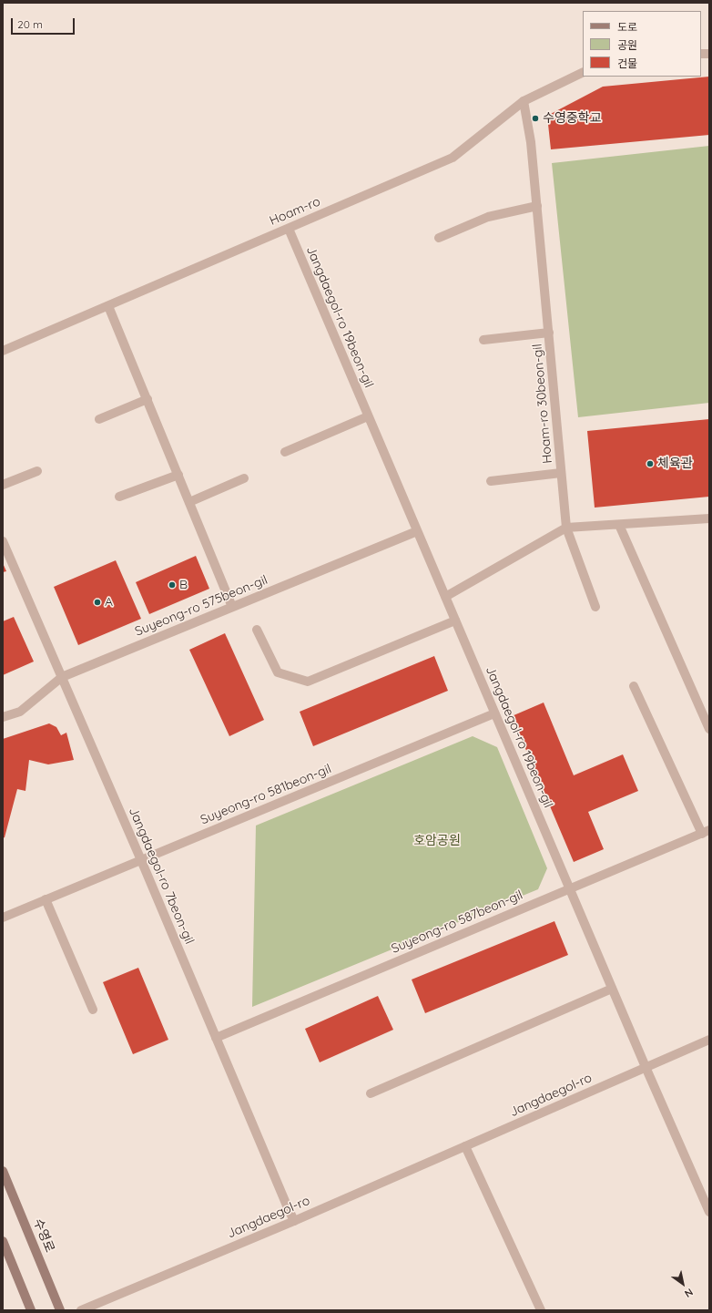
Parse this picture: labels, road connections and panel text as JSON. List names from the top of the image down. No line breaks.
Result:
{"streets":{"main road":["수영로"],"street":["Hoam-ro","Jangdaegol-ro 19beon-gil","Hoam-ro 30beon-gil","Suyeong-ro 575beon-gil","Suyeong-ro 581beon-gil","Jangdaegol-ro 7beon-gil","Suyeong-ro 587beon-gil","Jangdaegol-ro"]},"crossings":[["Hoam-ro","Jangdaegol-ro 19beon-gil"],["Hoam-ro","Hoam-ro 30beon-gil"],["Jangdaegol-ro 19beon-gil","Suyeong-ro 575beon-gil"],["Jangdaegol-ro 19beon-gil","Suyeong-ro 581beon-gil"],["Jangdaegol-ro 19beon-gil","Suyeong-ro 587beon-gil"],["Jangdaegol-ro 19beon-gil","Jangdaegol-ro"],["Suyeong-ro 575beon-gil","Jangdaegol-ro 7beon-gil"],["Suyeong-ro 581beon-gil","Jangdaegol-ro 7beon-gil"],["Jangdaegol-ro 7beon-gil","Suyeong-ro 587beon-gil"],["Jangdaegol-ro 7beon-gil","Jangdaegol-ro"]],"parks":["호암공원"],"places":["수영중학교","체육관","B","A"],"legend":["도로","공원","건물"],"scale_bar":"20 m","north":"bottom right"}
